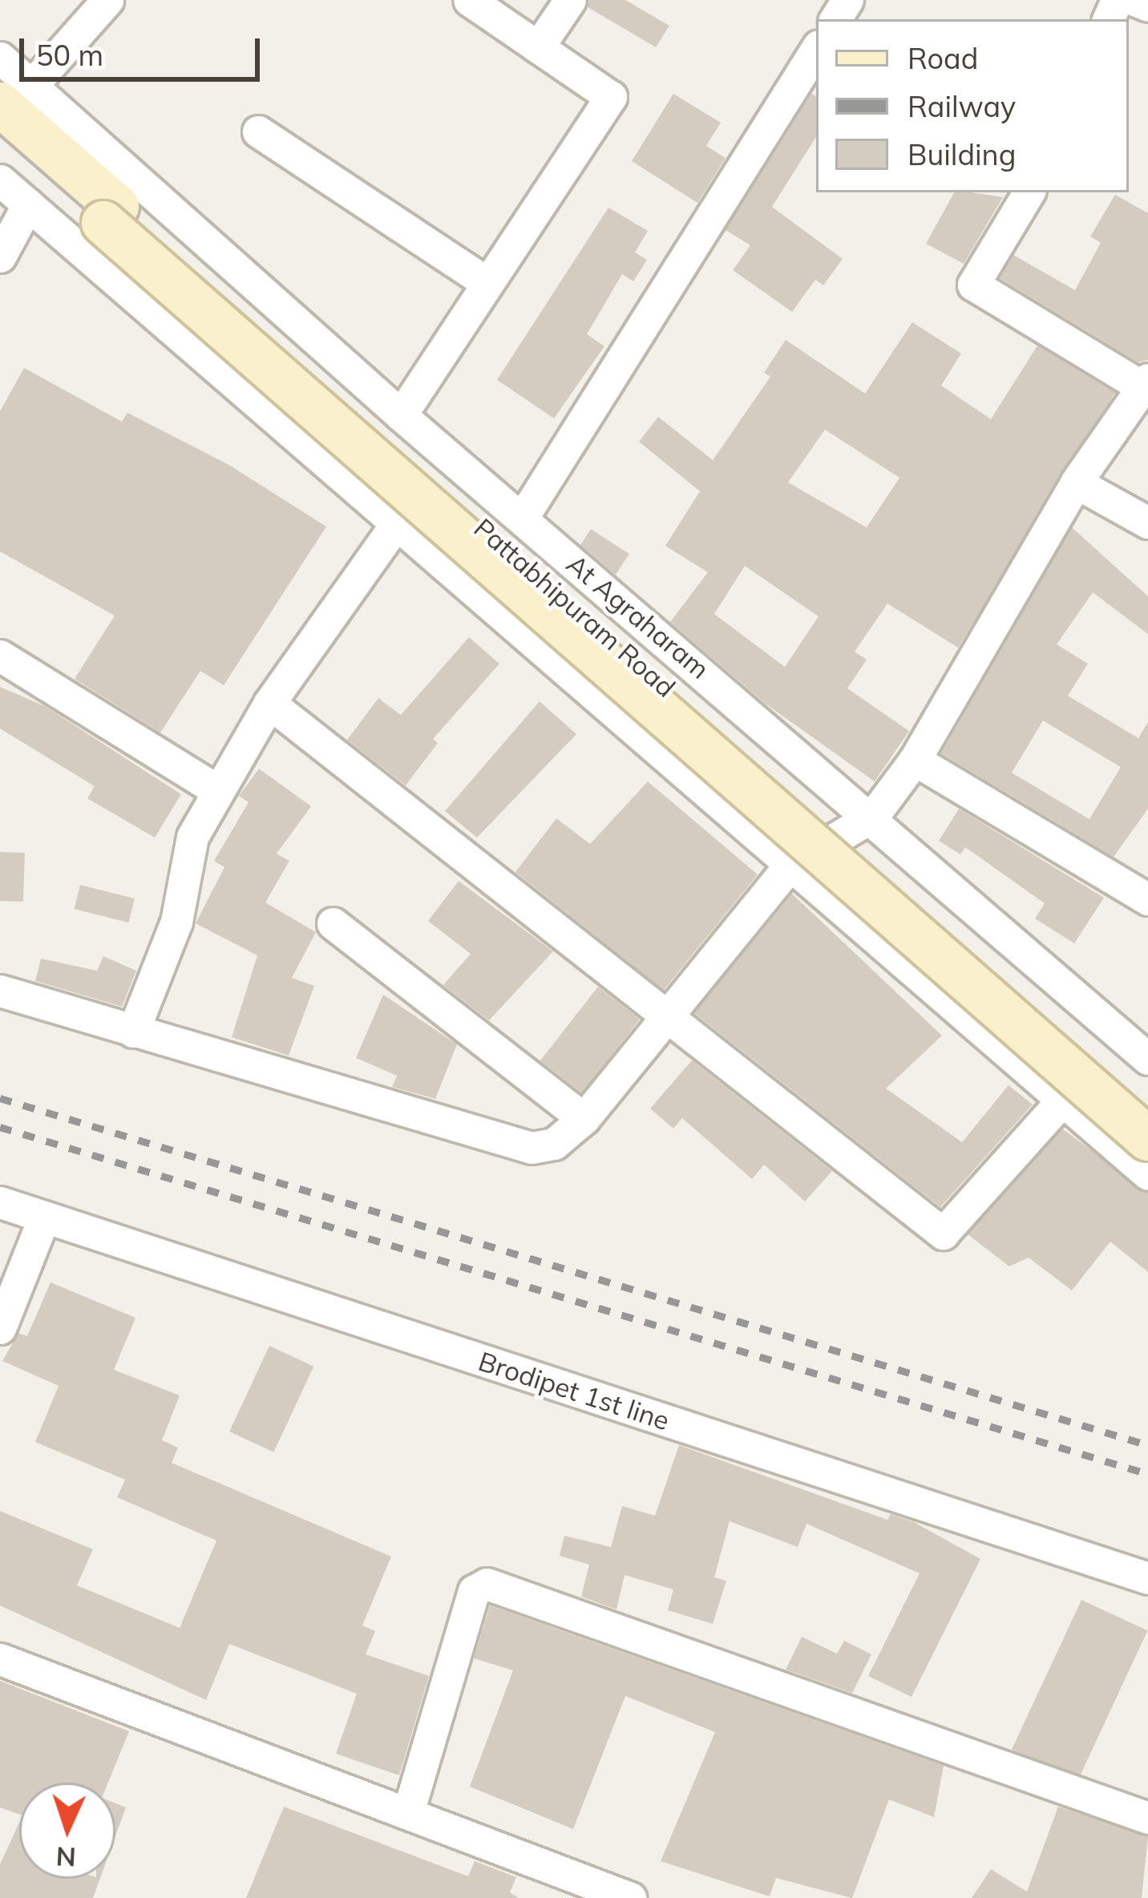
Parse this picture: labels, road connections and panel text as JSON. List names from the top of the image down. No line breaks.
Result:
{"streets":{"street":["Pattabhipuram Road","At Agraharam","Brodipet 1st line"]},"crossings":[["Pattabhipuram Road","At Agraharam"]],"legend":["Road","Railway","Building"],"scale_bar":"50 m","north":"bottom"}
